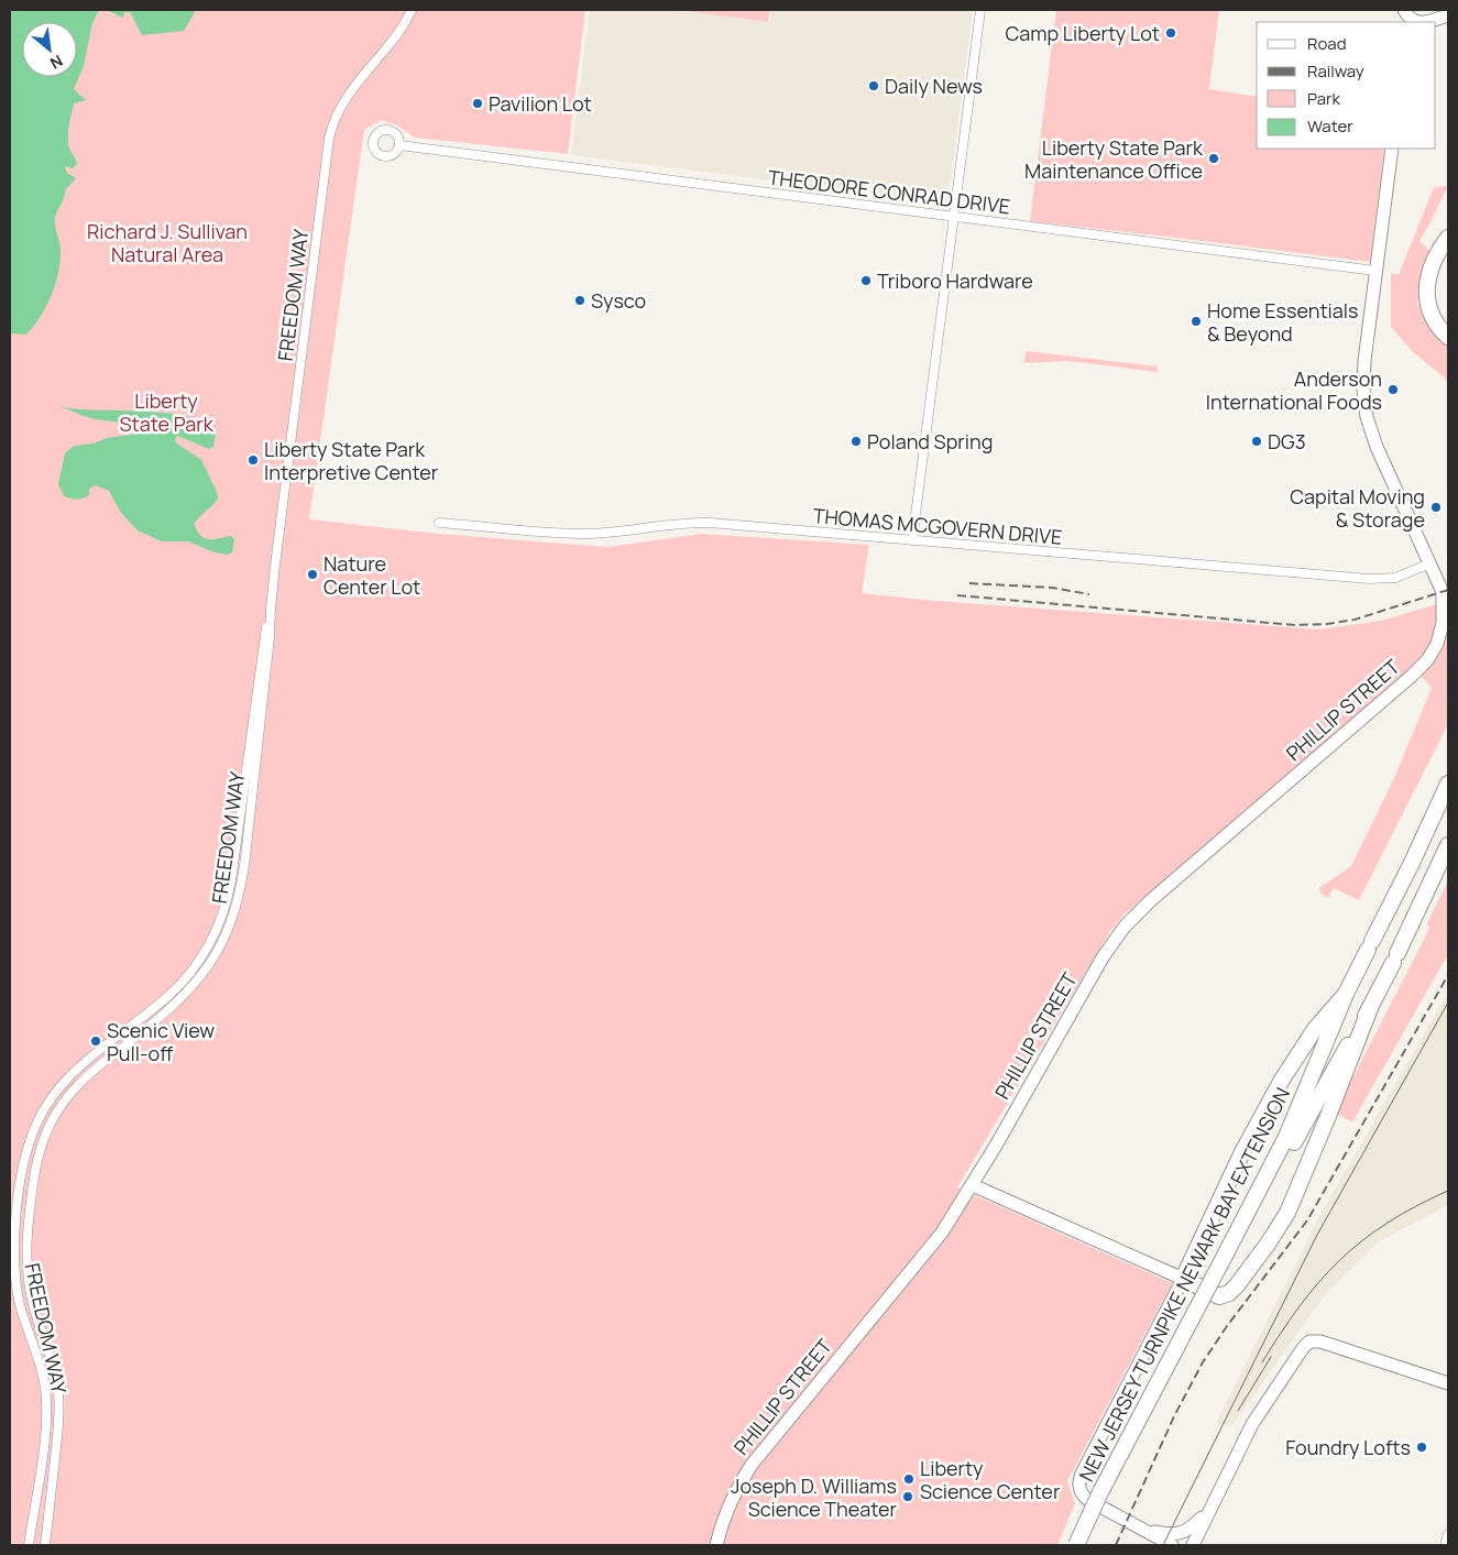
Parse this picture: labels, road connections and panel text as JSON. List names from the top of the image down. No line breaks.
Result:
{"streets":{"highway":["NEW JERSEY TURNPIKE NEWARK BAY EXTENSION"],"street":["THEODORE CONRAD DRIVE","FREEDOM WAY","THOMAS MCGOVERN DRIVE","PHILLIP STREET"]},"crossings":[["THOMAS MCGOVERN DRIVE","PHILLIP STREET"]],"parks":["Richard J. Sullivan Natural Area","Liberty State Park"],"places":["Camp Liberty Lot","Daily News","Pavilion Lot","Liberty State Park Maintenance Office","Triboro Hardware","Sysco","Home Essentials & Beyond","Anderson International Foods","Poland Spring","DG3","Liberty State Park Interpretive Center","Capital Moving & Storage","Nature Center Lot","Scenic View Pull-off","Foundry Lofts","Liberty Science Center","Joseph D. Williams Science Theater"],"legend":["Road","Railway","Park","Water"],"north":"bottom right"}
